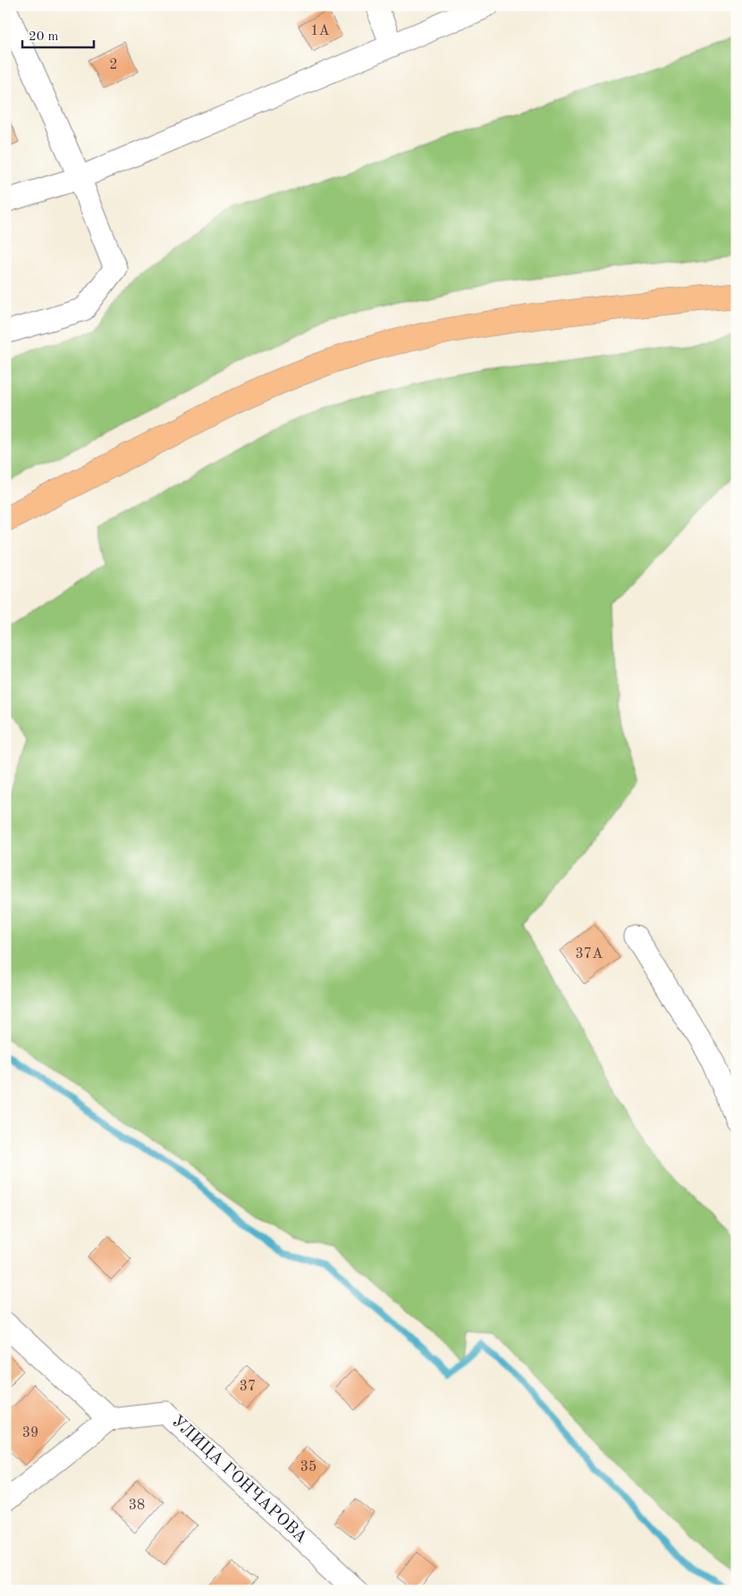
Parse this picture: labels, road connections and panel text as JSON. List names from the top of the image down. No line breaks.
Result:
{"streets":{"street":["УЛИЦА ГОНЧАРОВА"]},"house_numbers":["1А","2","37А","37","39","35","38"],"scale_bar":"20 m"}
